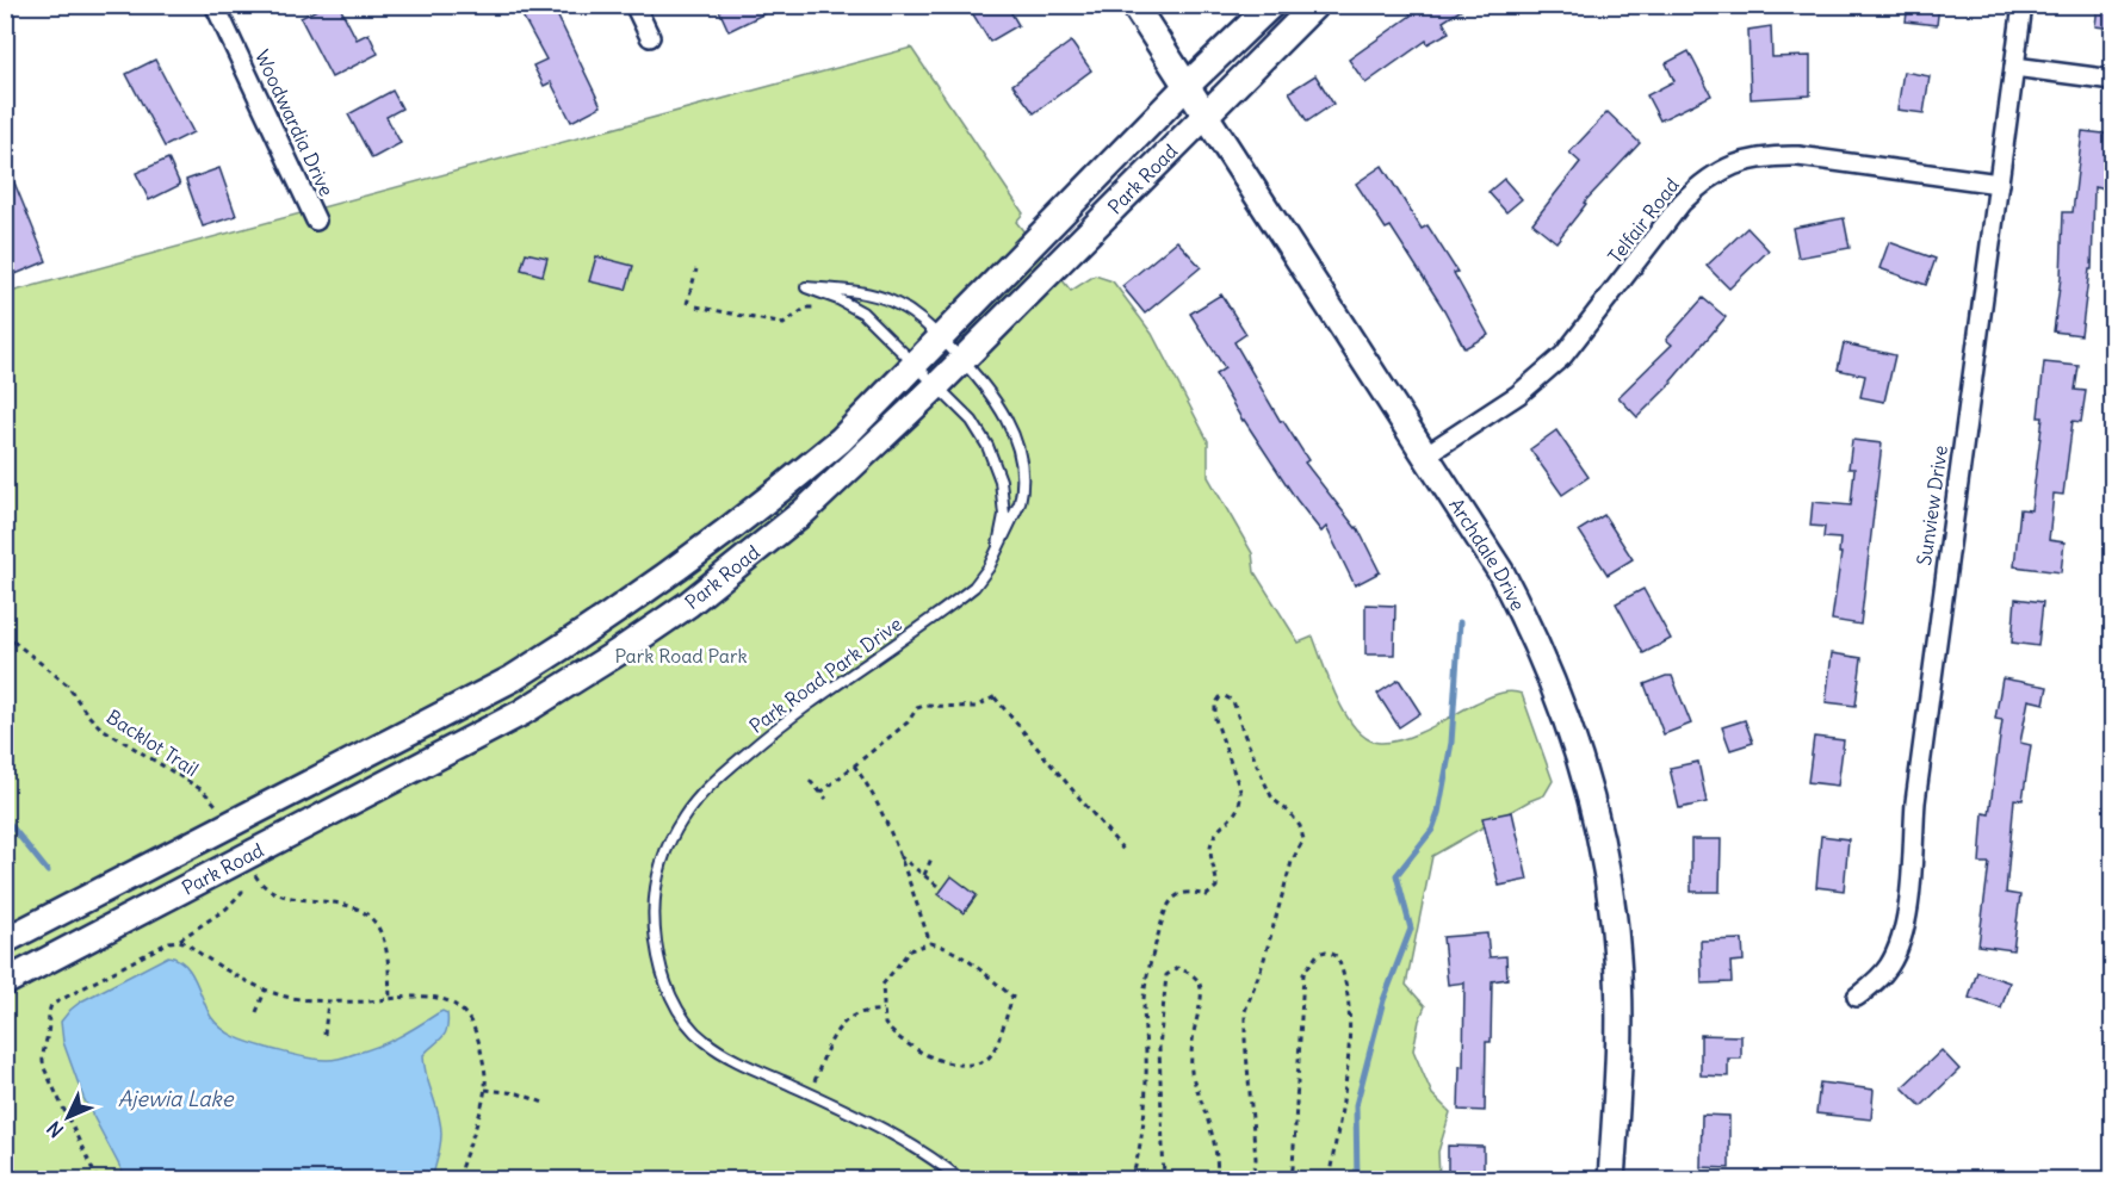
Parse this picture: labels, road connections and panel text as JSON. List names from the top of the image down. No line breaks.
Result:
{"streets":{"main road":["Park Road","Archdale Drive"],"street":["Woodwardia Drive","Telfair Road","Sunview Drive"],"lane":["Park Road Park Drive"],"path":["Backlot Trail"]},"crossings":[["Park Road","Archdale Drive"],["Park Road","Park Road Park Drive"],["Telfair Road","Sunview Drive"],["Telfair Road","Archdale Drive"]],"water":["Ajewia Lake"],"parks":["Park Road Park"],"north":"bottom left"}
